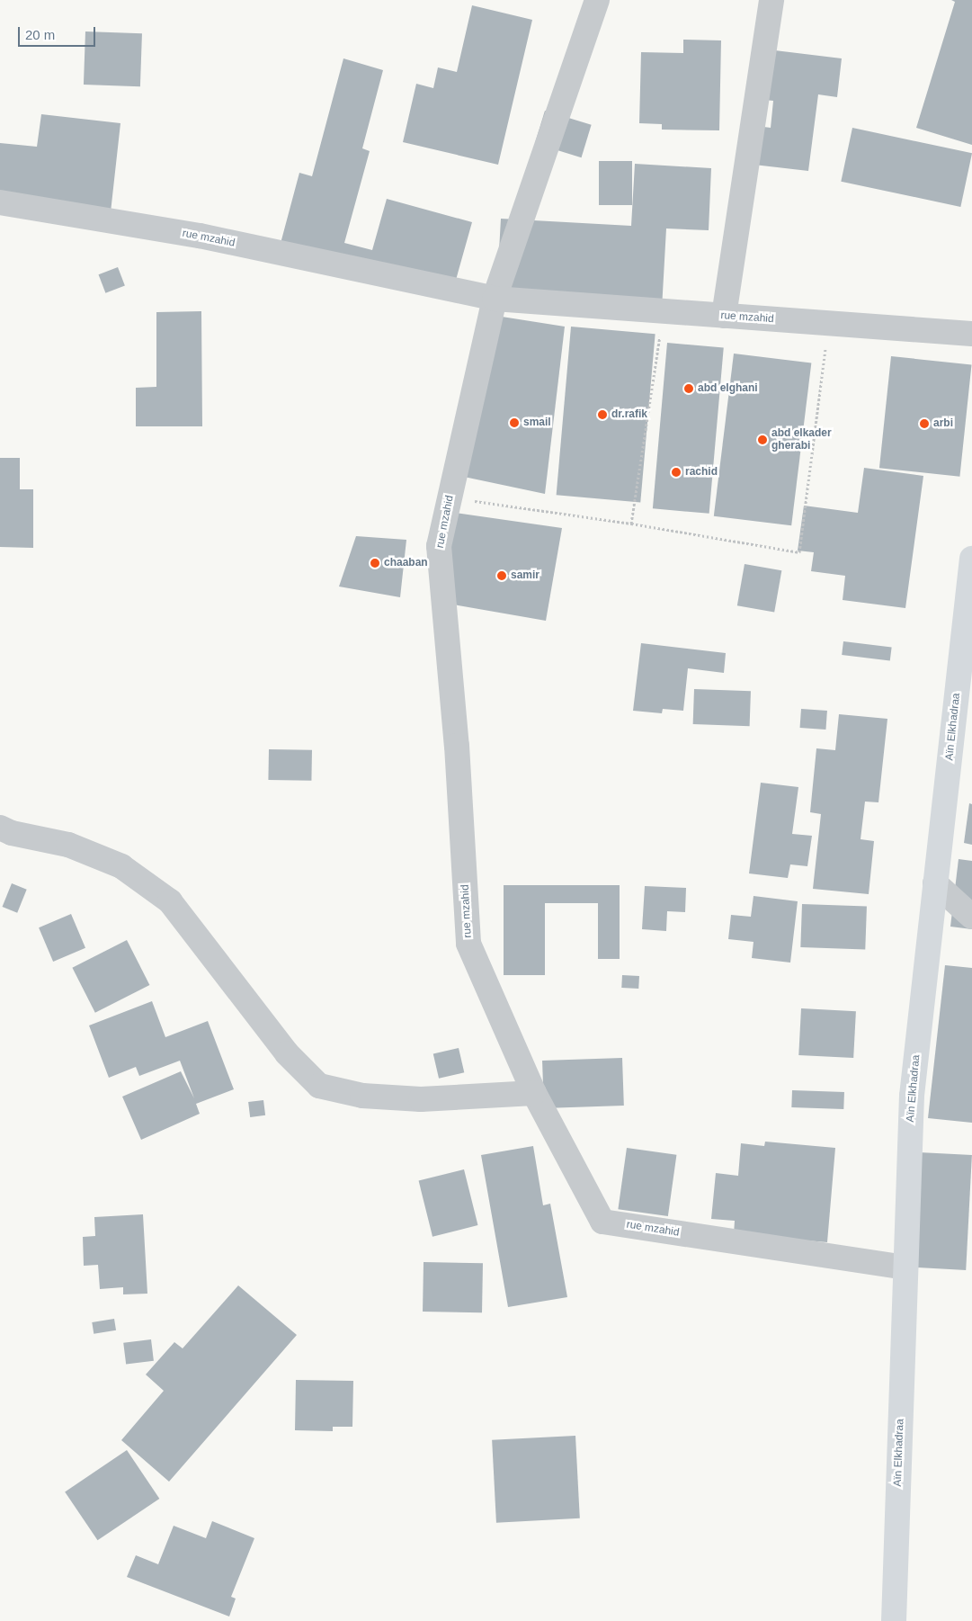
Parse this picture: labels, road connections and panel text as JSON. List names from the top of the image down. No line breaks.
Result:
{"streets":{"main road":["Aïn Elkhadraa"],"street":["rue mzahid"]},"crossings":[["rue mzahid","Aïn Elkhadraa"]],"places":["abd elghani","dr.rafik","smail","arbi","abd elkader gherabi","rachid","chaaban","samir"],"scale_bar":"20 m"}
